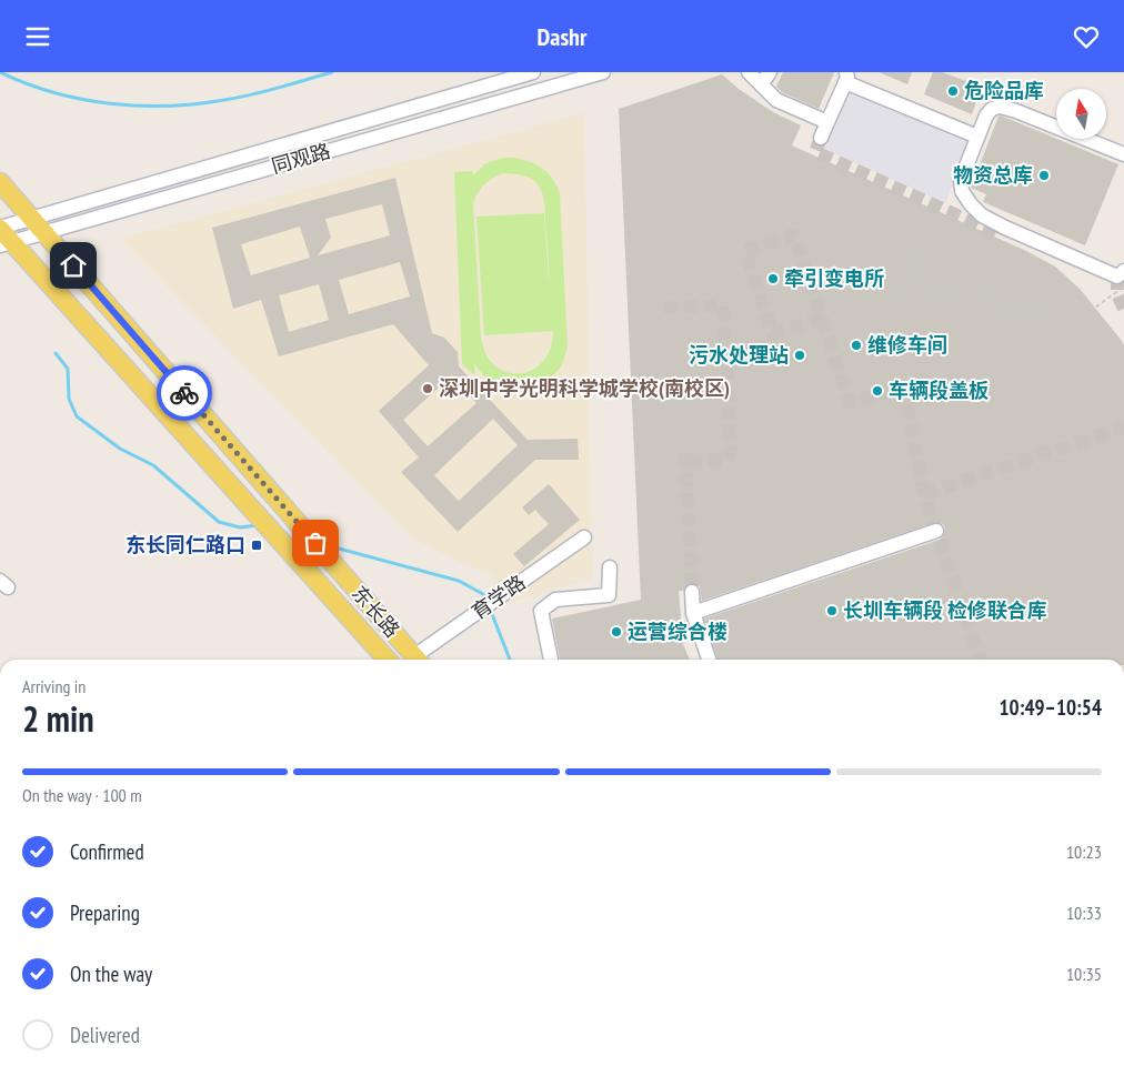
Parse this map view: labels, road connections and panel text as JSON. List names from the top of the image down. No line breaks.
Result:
{"streets":{"main road":["东长路"],"street":["同观路","育学路"]},"crossings":[["同观路","东长路"]],"places":{"other":["危险品库","物资总库","牵引变电所","维修车间","污水处理站","深圳中学光明科学城学校(南校区)","车辆段盖板","长圳车辆段 检修联合库","运营综合楼"],"transit":["东长同仁路口"]},"north":"top","page":{"header":"Dashr","heading":["2 min","Arriving in","10:49–10:54"],"bar":"On the way · 100 m","list":[["Confirmed","10:23"],["Preparing","10:33"],["On the way","10:35"],"Delivered"]}}
